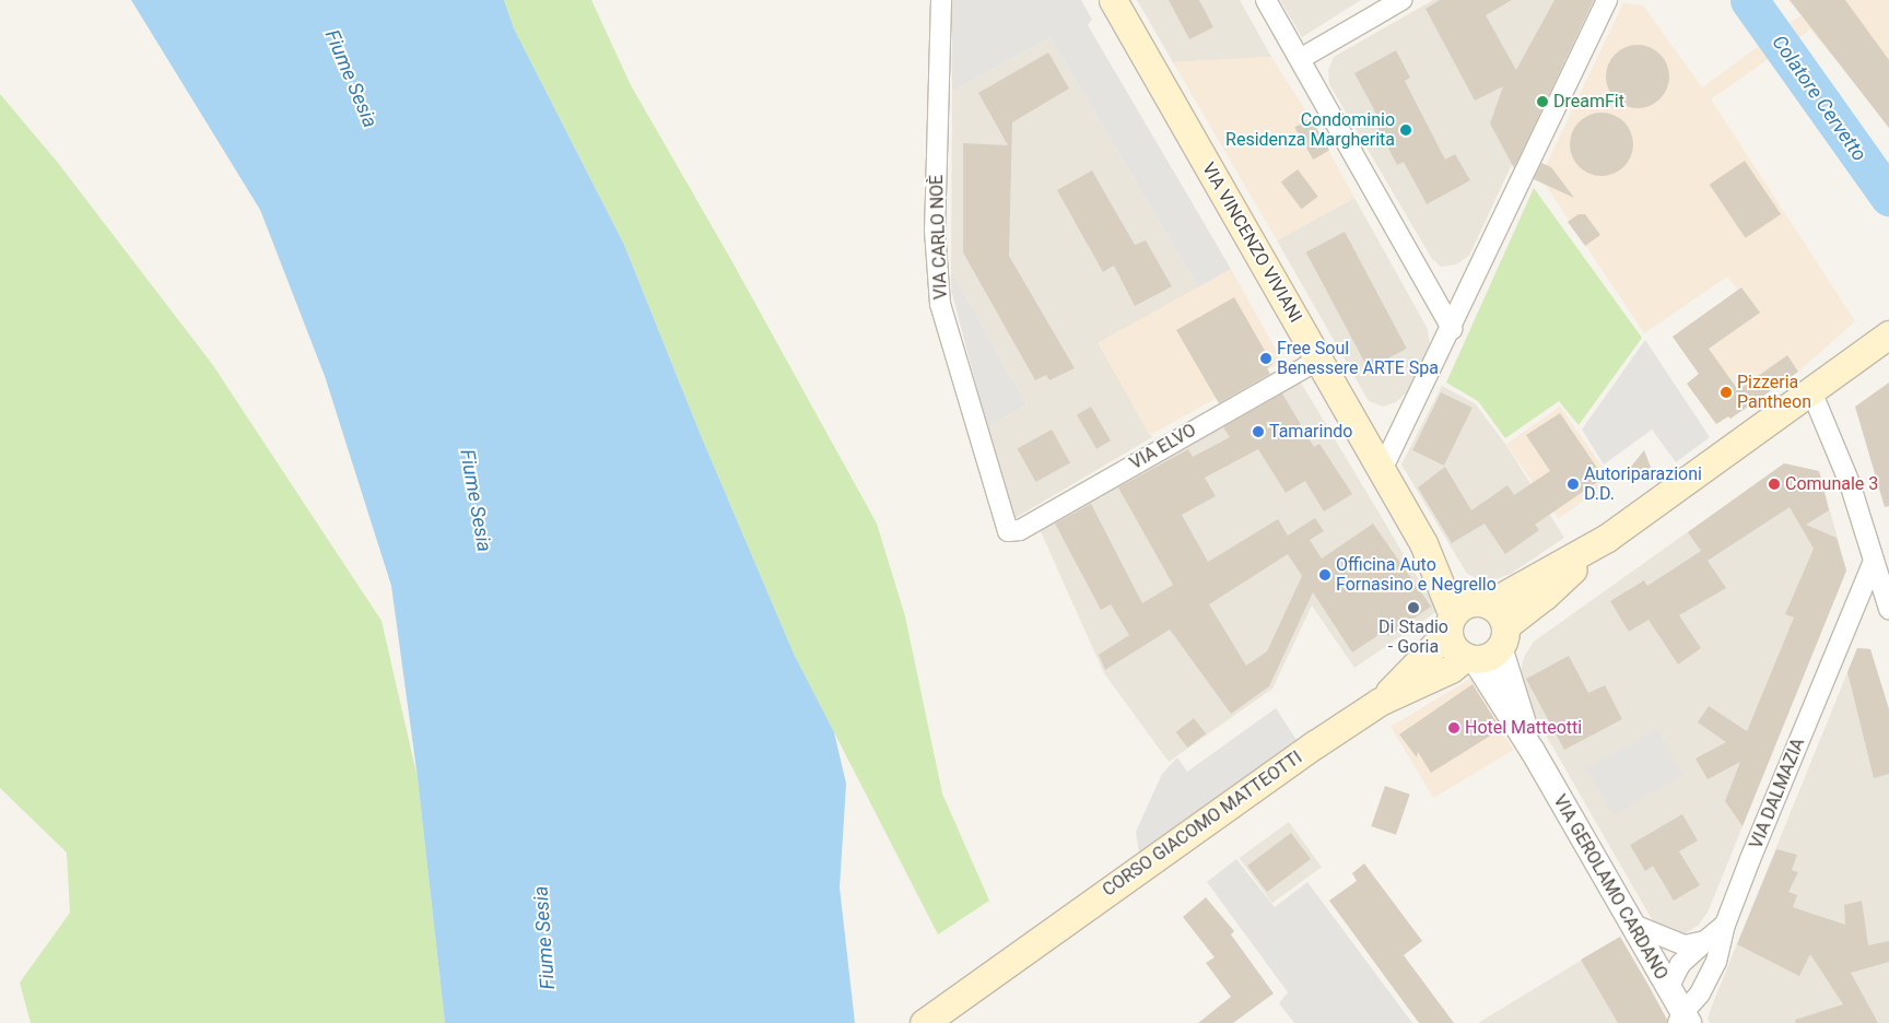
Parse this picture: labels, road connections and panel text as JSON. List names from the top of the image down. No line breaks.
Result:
{"streets":{"main road":["VIA VINCENZO VIVIANI","CORSO GIACOMO MATTEOTTI"],"street":["VIA CARLO NOÈ","VIA ELVO","VIA DALMAZIA","VIA GEROLAMO CARDANO"]},"crossings":[["VIA CARLO NOÈ","VIA ELVO"],["VIA VINCENZO VIVIANI","VIA ELVO"],["VIA VINCENZO VIVIANI","CORSO GIACOMO MATTEOTTI"],["VIA VINCENZO VIVIANI","VIA GEROLAMO CARDANO"],["VIA DALMAZIA","VIA GEROLAMO CARDANO"],["CORSO GIACOMO MATTEOTTI","VIA GEROLAMO CARDANO"]],"water":["Fiume Sesia","Colatore Cervetto"],"places":["DreamFit","Condominio Residenza Margherita","Free Soul Benessere ARTE Spa","Pizzeria Pantheon","Tamarindo","Autoriparazioni D.D.","Comunale 3","Officina Auto Fornasino e Negrello","Di Stadio - Goria","Hotel Matteotti"]}
